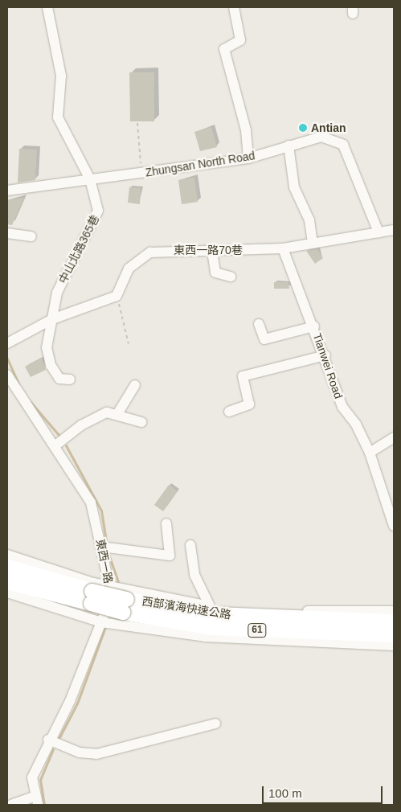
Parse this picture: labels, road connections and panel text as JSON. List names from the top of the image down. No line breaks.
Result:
{"streets":{"highway":["西部濱海快速公路","61"],"street":["Zhungsan North Road","中山北路365巷","東西一路70巷","Tianwei Road","東西一路"]},"crossings":[["Zhungsan North Road","中山北路365巷"],["Zhungsan North Road","東西一路70巷"],["東西一路70巷","Tianwei Road"]],"places":["Antian"],"scale_bar":"100 m"}
